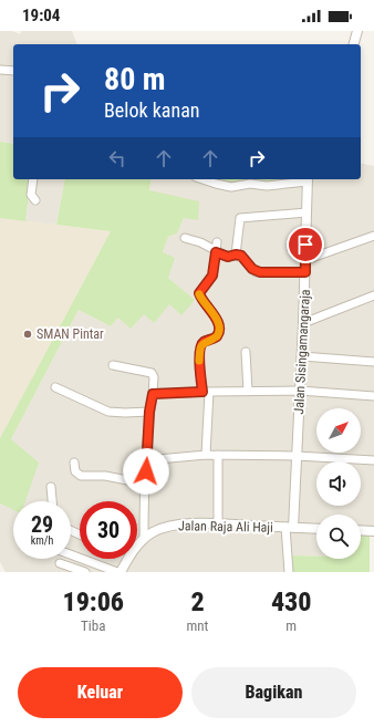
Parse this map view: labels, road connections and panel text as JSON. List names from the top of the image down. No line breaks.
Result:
{"streets":{"street":["Jalan Sisingamangaraja","Jalan Raja Ali Haji"]},"crossings":[["Jalan Sisingamangaraja","Jalan Raja Ali Haji"]],"places":["SMAN Pintar"],"north":"top right","page":{"status":"19:04","turn":["80 m","Belok kanan"],"speed":"29 km/h","limit":"30","eta":["19:06","Tiba","2","mnt","430","m"],"buttons":["Keluar","Bagikan"]}}
